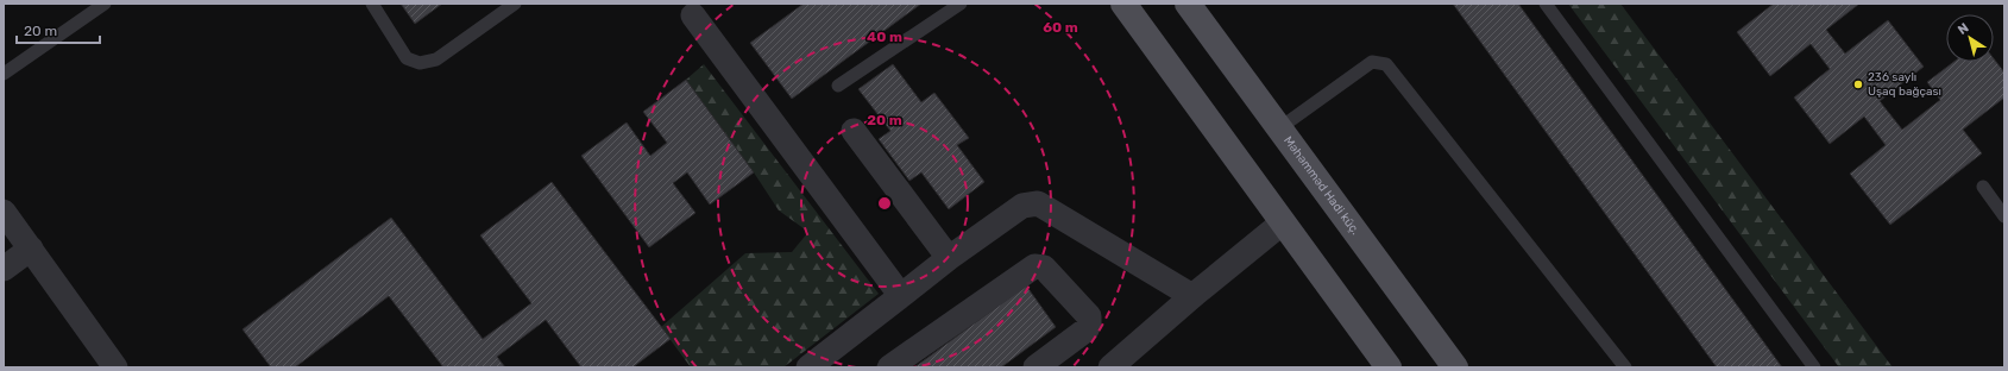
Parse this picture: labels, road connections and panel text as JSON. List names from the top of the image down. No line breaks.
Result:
{"streets":{"main road":["Məhəmməd Hadi küç."]},"places":["236 saylı Uşaq bağçası"],"scale_bar":"20 m","north":"top left","rings":["60 m","40 m","20 m"]}
